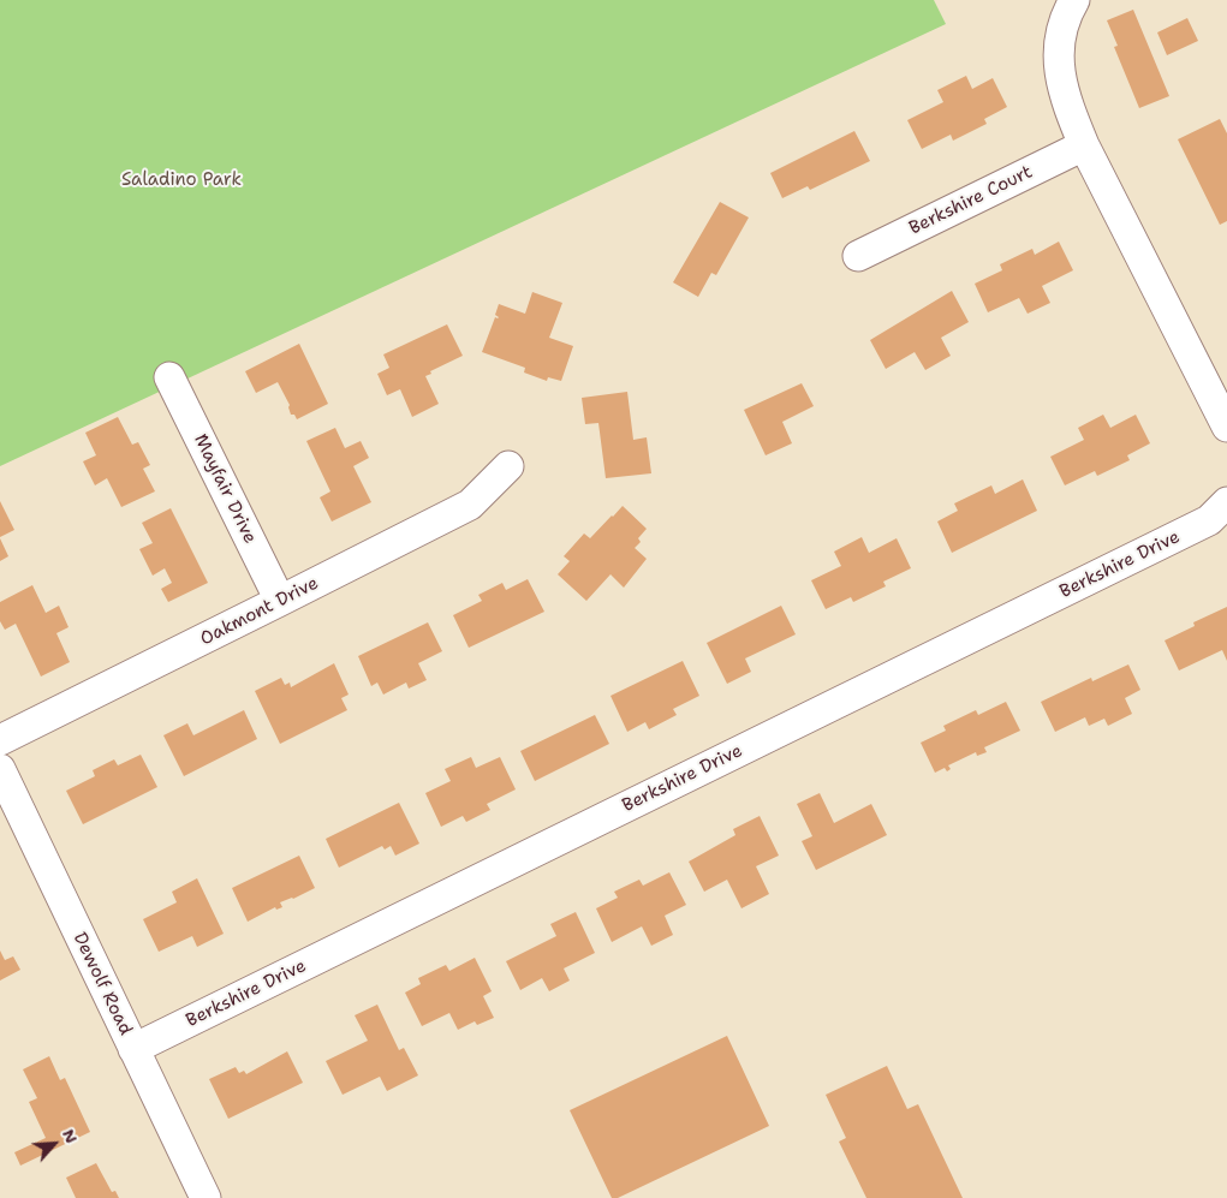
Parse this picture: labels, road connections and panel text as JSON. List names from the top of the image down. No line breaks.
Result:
{"streets":{"street":["Berkshire Court","Mayfair Drive","Berkshire Drive","Oakmont Drive","Dewolf Road"]},"crossings":[["Mayfair Drive","Oakmont Drive"],["Berkshire Drive","Dewolf Road"]],"parks":["Saladino Park"],"north":"top right"}
